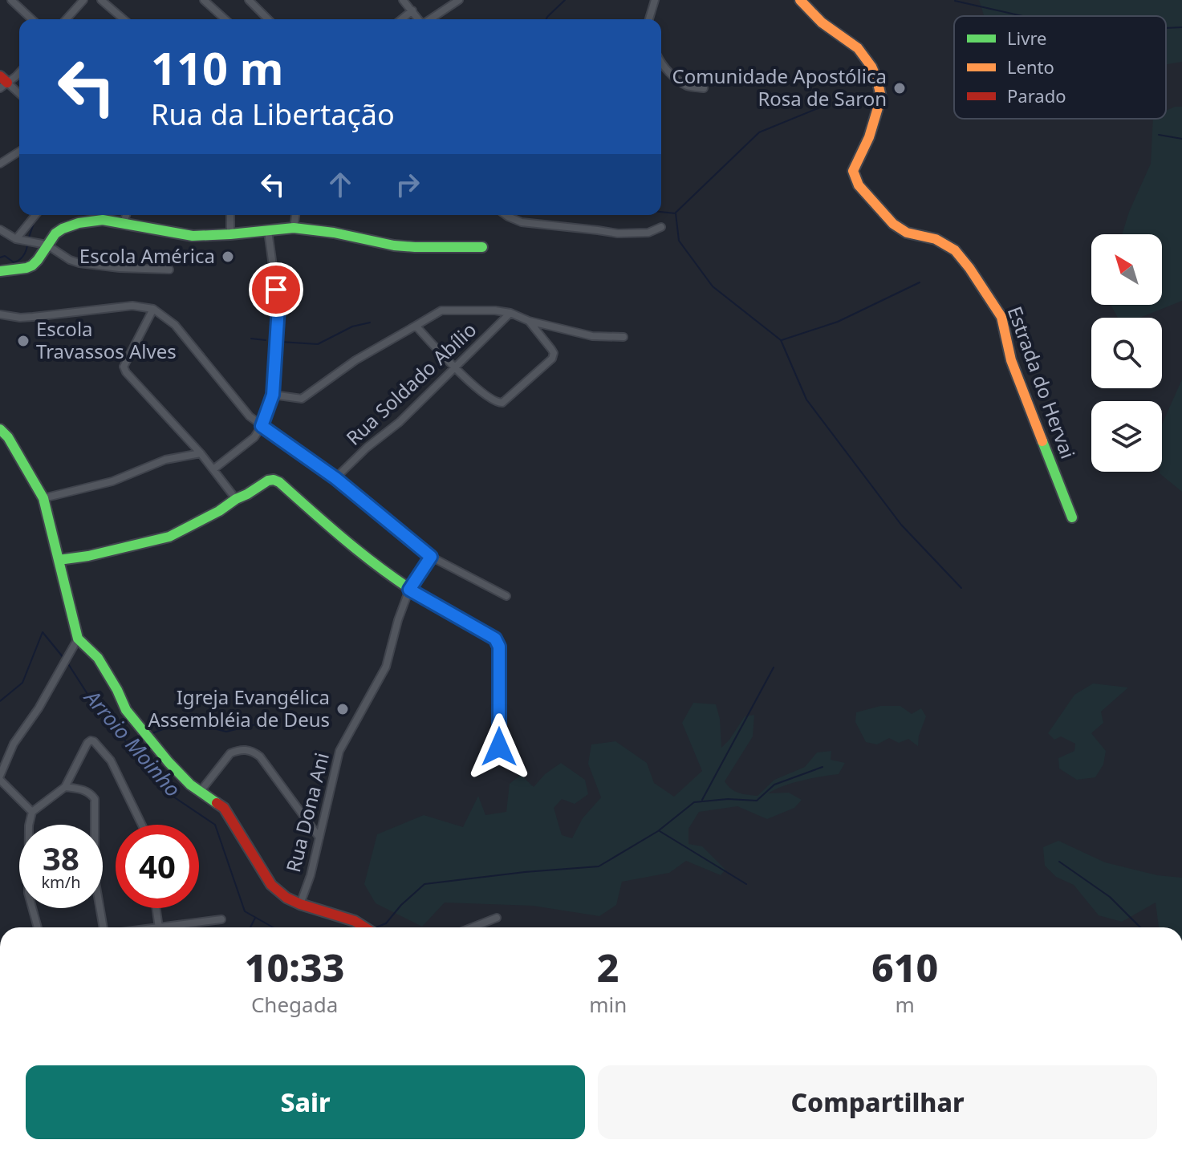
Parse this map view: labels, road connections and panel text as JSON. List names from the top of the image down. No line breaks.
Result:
{"streets":{"street":["Estrada do Hervai","Rua Soldado Abílio","Rua Dona Ani"]},"water":["Arroio Moinho"],"places":["Comunidade Apostólica Rosa de Saron","Escola América","Escola Travassos Alves","Igreja Evangélica Assembléia de Deus"],"legend":["Livre","Lento","Parado"],"north":"top left","page":{"turn":["110 m","Rua da Libertação"],"speed":"38 km/h","limit":"40","eta":["10:33","Chegada","2","min","610","m"],"buttons":["Sair","Compartilhar"]}}
